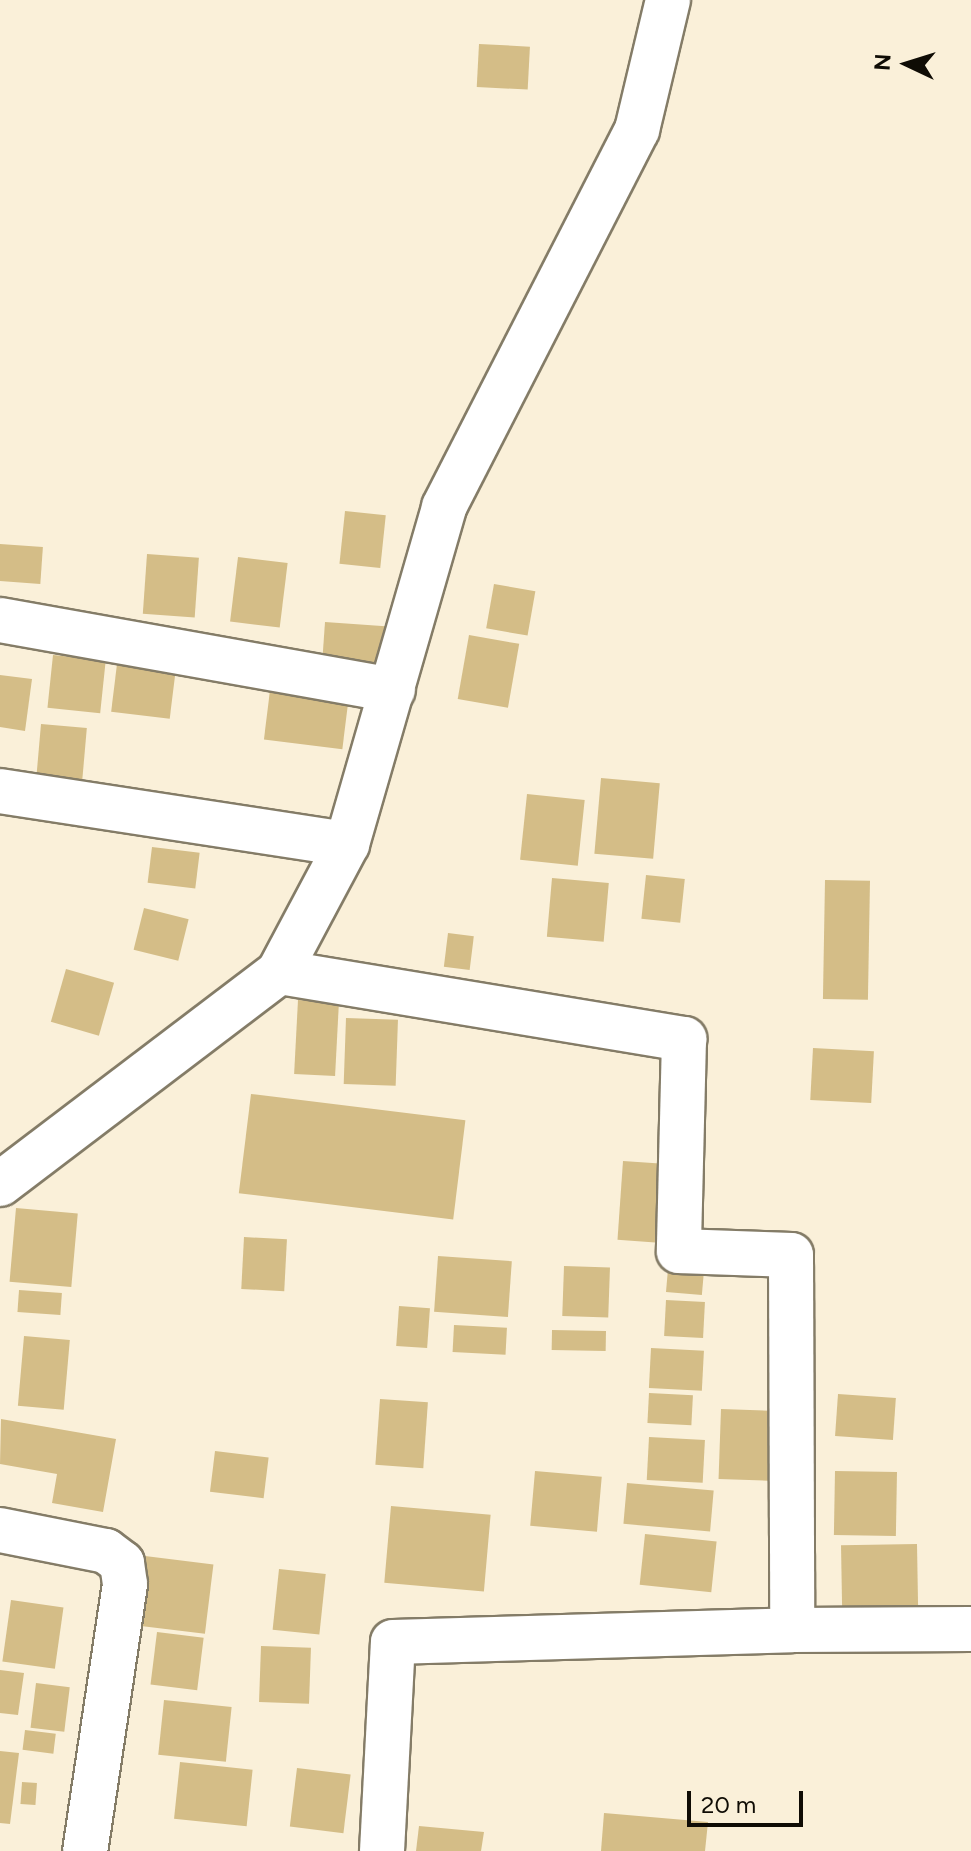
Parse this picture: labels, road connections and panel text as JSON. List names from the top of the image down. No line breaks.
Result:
{"scale_bar":"20 m","north":"left"}
